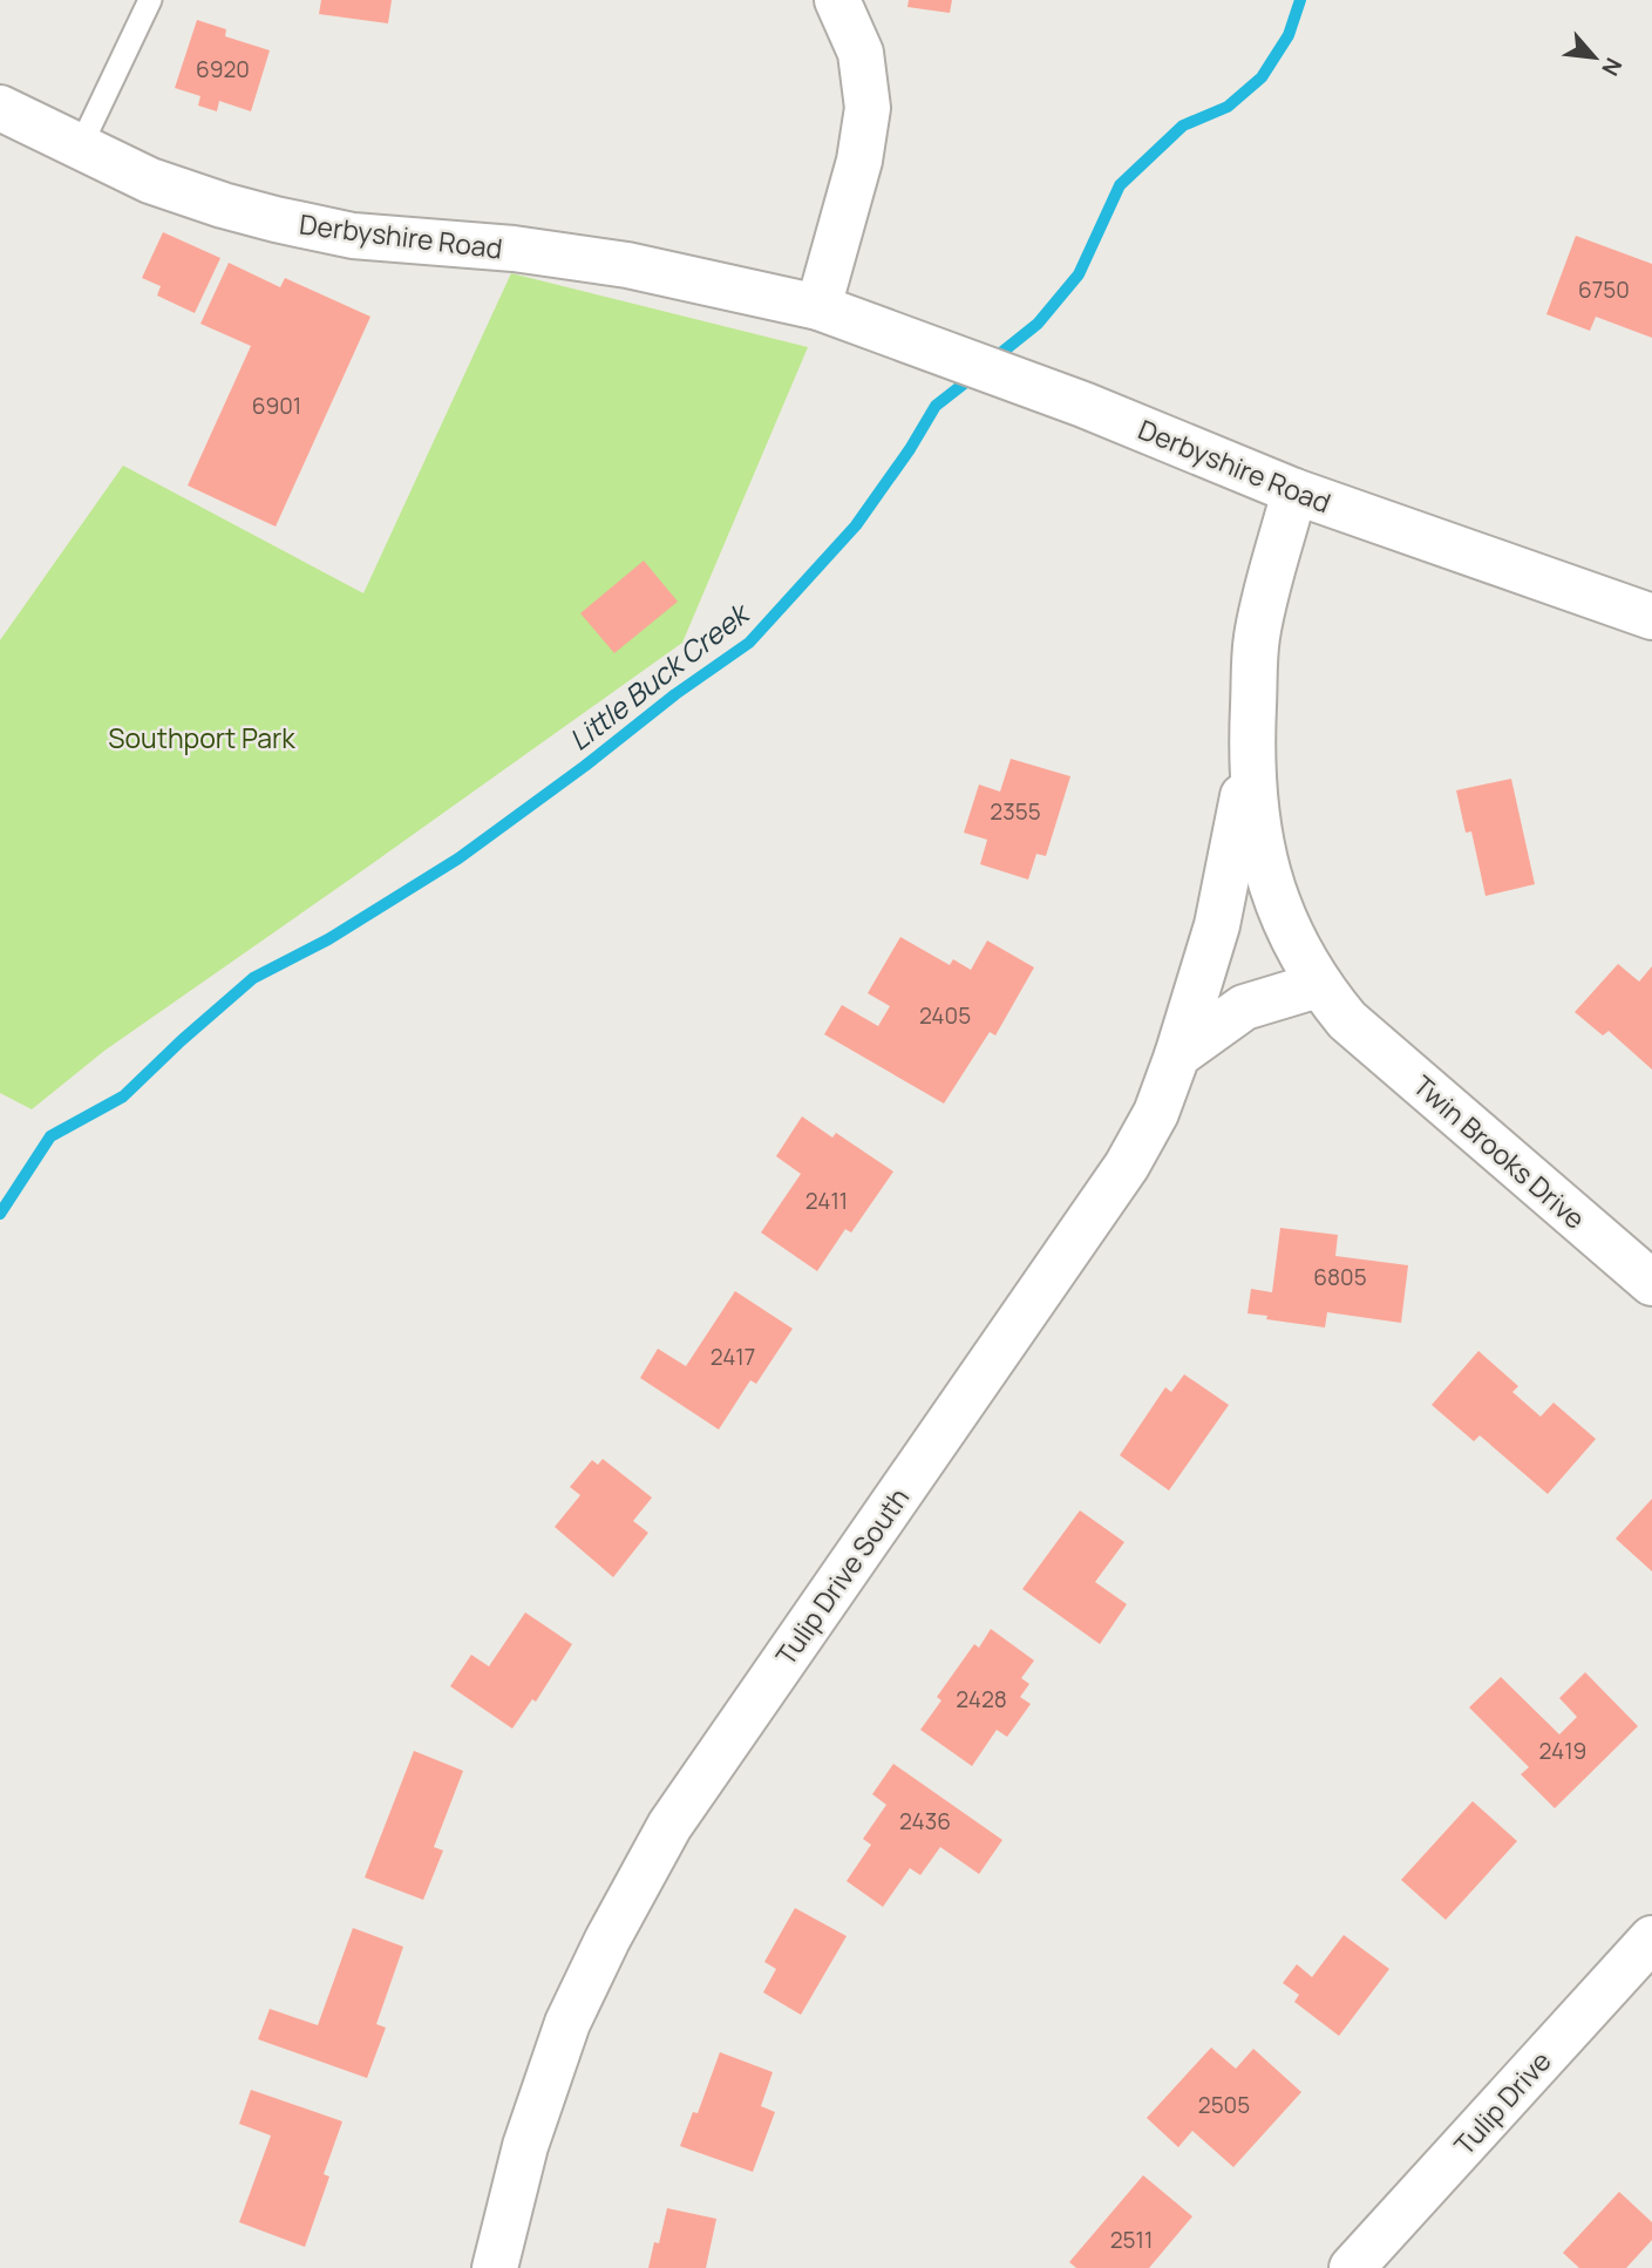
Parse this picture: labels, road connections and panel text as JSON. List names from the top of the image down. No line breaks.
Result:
{"streets":{"street":["Derbyshire Road","Twin Brooks Drive","Tulip Drive South","Tulip Drive"]},"water":["Little Buck Creek"],"parks":["Southport Park"],"house_numbers":["6920","6750","6901","2355","2405","2411","6805","2417","2428","2419","2436","2505","2511"],"north":"bottom right"}
